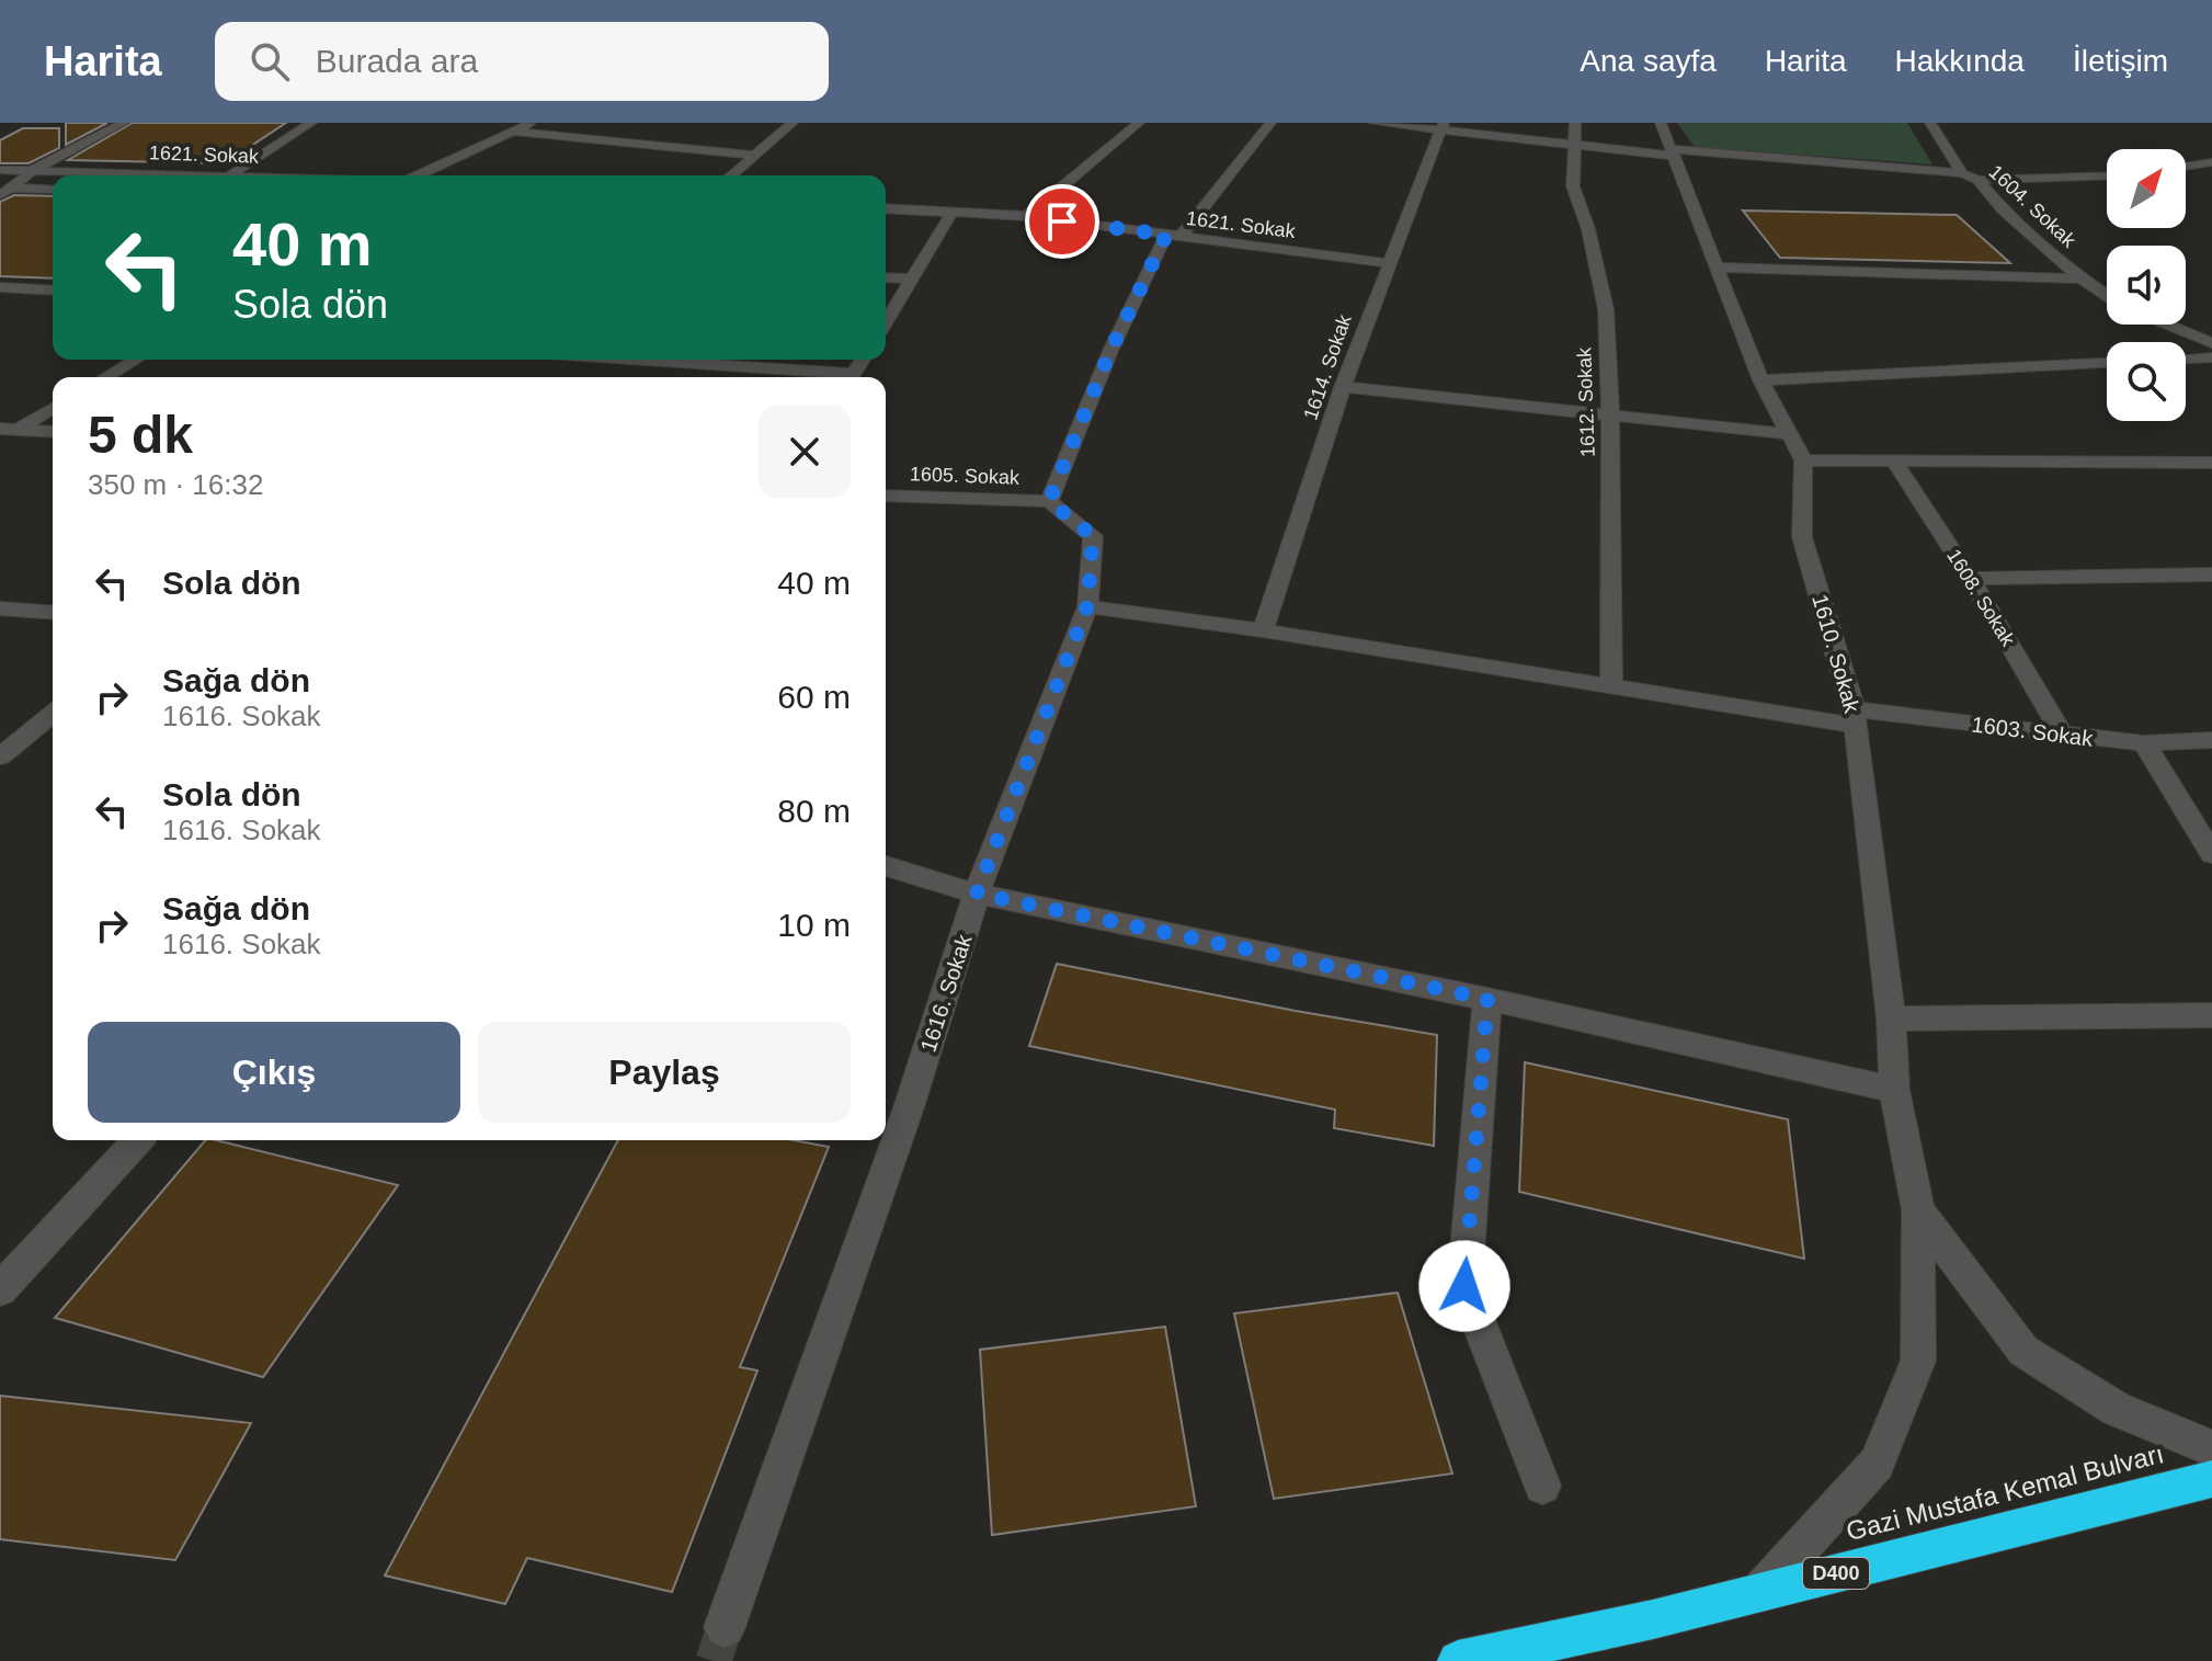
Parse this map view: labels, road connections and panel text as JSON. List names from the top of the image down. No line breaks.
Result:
{"streets":{"highway":["Gazi Mustafa Kemal Bulvarı","D400"],"street":["1621. Sokak","1604. Sokak","1614. Sokak","1612. Sokak","1605. Sokak","1608. Sokak","1610. Sokak","1603. Sokak","1616. Sokak"]},"crossings":[["1621. Sokak","1614. Sokak"],["1614. Sokak","1603. Sokak"],["1612. Sokak","1603. Sokak"],["1605. Sokak","1616. Sokak"],["1608. Sokak","1603. Sokak"],["1610. Sokak","1603. Sokak"],["1603. Sokak","1616. Sokak"]],"north":"top right","page":{"header":"Harita","search":"Burada ara","nav":["Ana sayfa","Harita","Hakkında","İletişim"],"turn":["40 m","Sola dön"],"heading":["5 dk","350 m · 16:32"],"list":[{"name":"Sola dön","value":"40 m"},{"name":"Sağa dön","note":"1616. Sokak","value":"60 m"},{"name":"Sola dön","note":"1616. Sokak","value":"80 m"},{"name":"Sağa dön","note":"1616. Sokak","value":"10 m"}],"buttons":["Çıkış","Paylaş"]}}
